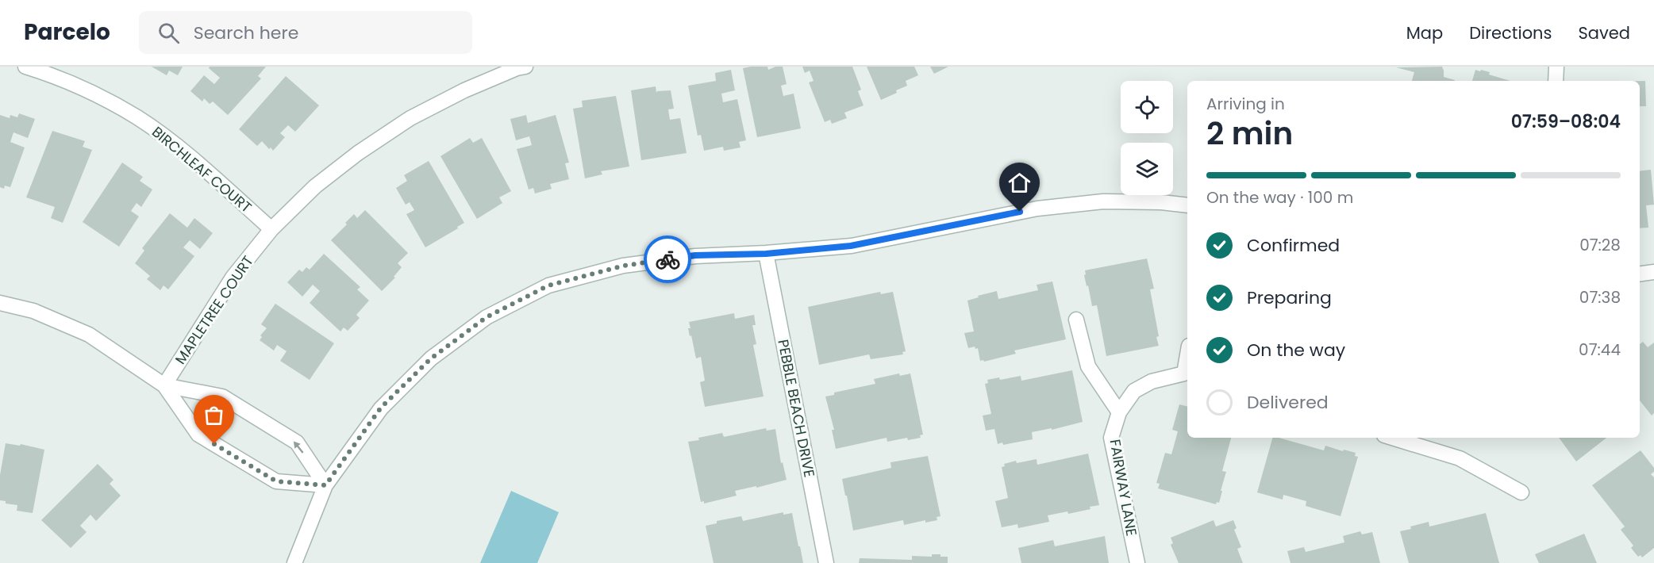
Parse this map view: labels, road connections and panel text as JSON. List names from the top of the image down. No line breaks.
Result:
{"streets":{"street":["BIRCHLEAF COURT","MAPLETREE COURT","PEBBLE BEACH DRIVE","FAIRWAY LANE"]},"crossings":[["BIRCHLEAF COURT","MAPLETREE COURT"]],"page":{"header":"Parcelo","search":"Search here","nav":["Map","Directions","Saved"],"heading":["2 min","Arriving in","07:59–08:04"],"bar":"On the way · 100 m","list":[["Confirmed","07:28"],["Preparing","07:38"],["On the way","07:44"],"Delivered"]}}
